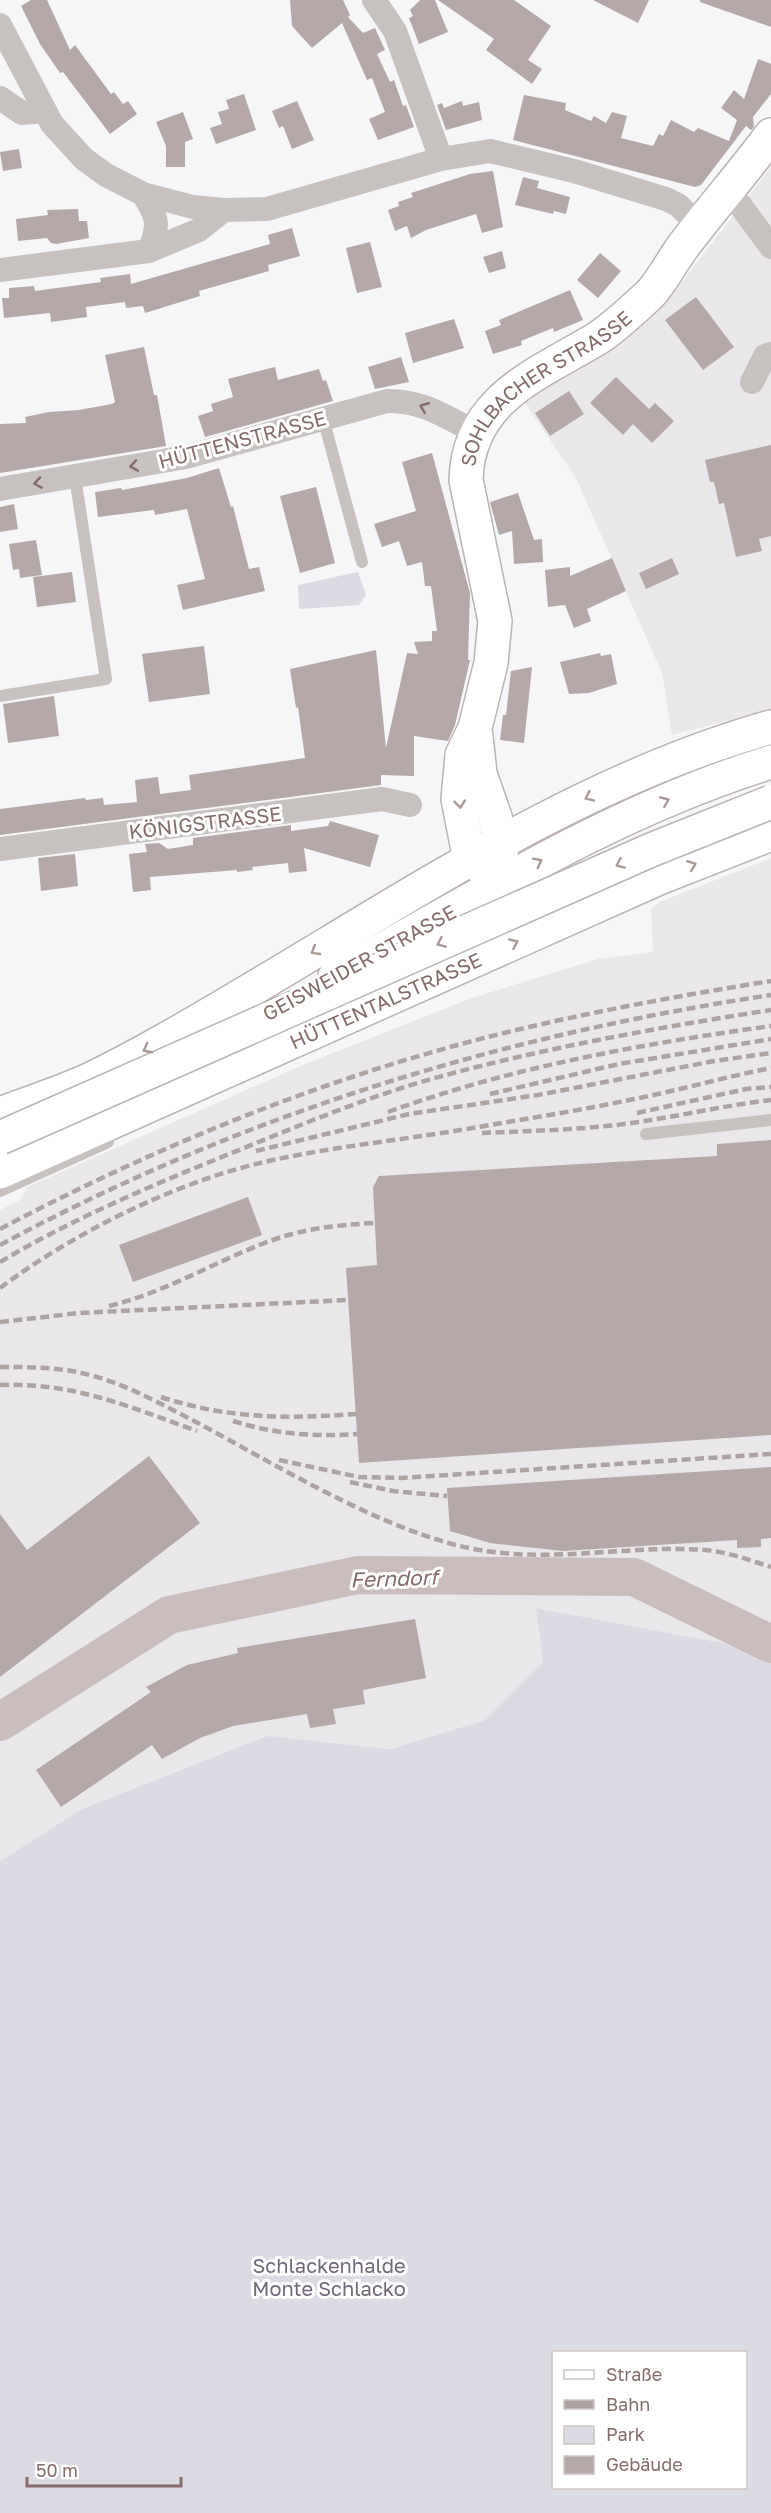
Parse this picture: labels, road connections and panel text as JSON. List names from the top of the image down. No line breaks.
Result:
{"streets":{"main road":["SOHLBACHER STRASSE","GEISWEIDER STRASSE","HÜTTENTALSTRASSE"],"street":["HÜTTENSTRASSE","KÖNIGSTRASSE"]},"crossings":[["SOHLBACHER STRASSE","HÜTTENSTRASSE"],["SOHLBACHER STRASSE","GEISWEIDER STRASSE"]],"water":["Ferndorf"],"parks":["Schlackenhalde Monte Schlacko"],"legend":["Straße","Bahn","Park","Gebäude"],"scale_bar":"50 m"}
